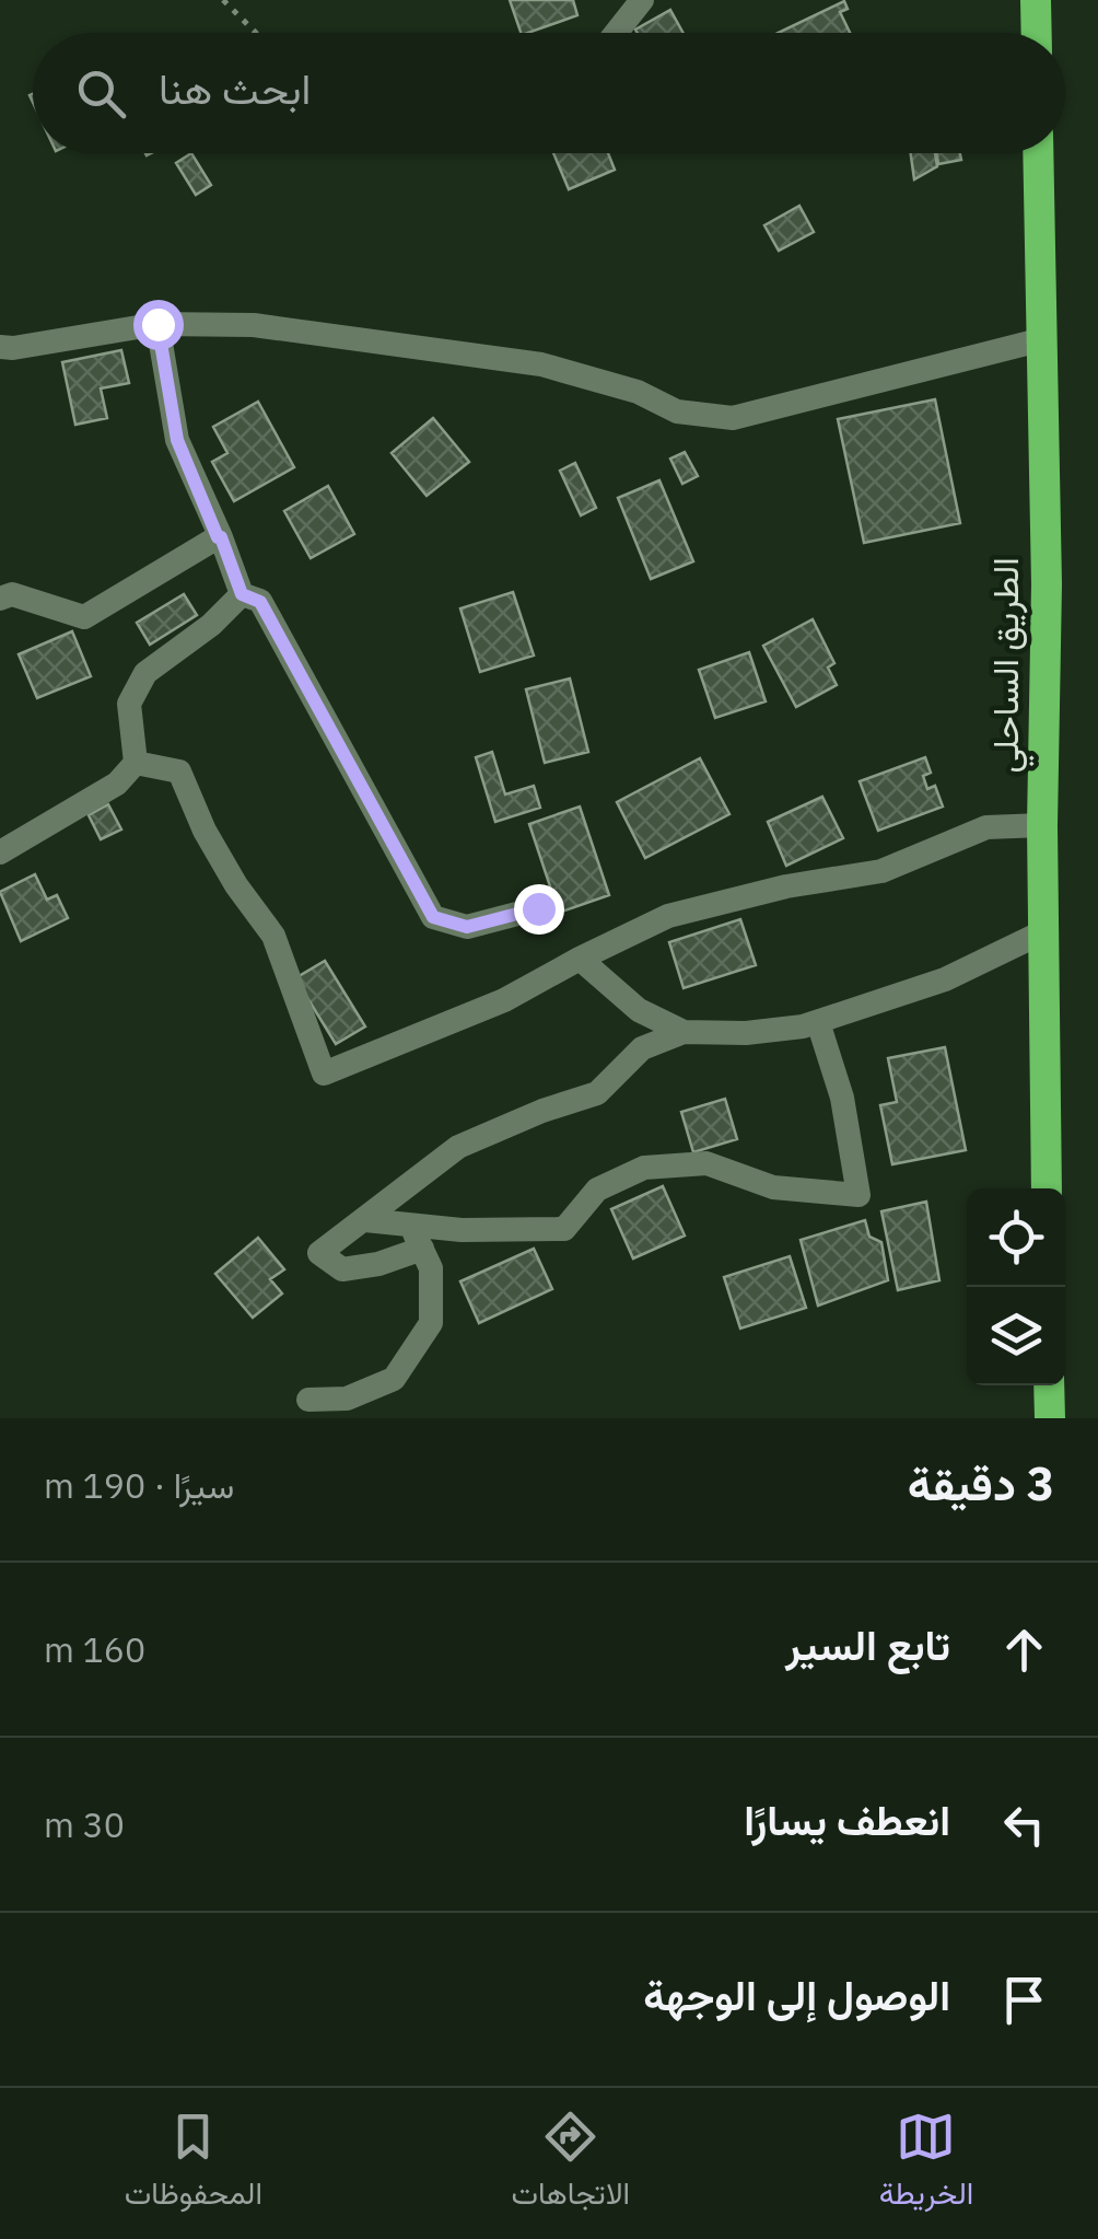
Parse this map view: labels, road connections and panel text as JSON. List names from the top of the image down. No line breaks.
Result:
{"streets":{"highway":["الطريق الساحلي"]},"page":{"search":"ابحث هنا","heading":["3 دقيقة","سيرًا · 190 m"],"list":[["تابع السير","160 m"],["انعطف يسارًا","30 m"],"الوصول إلى الوجهة"],"nav":["الخريطة","الاتجاهات","المحفوظات"]}}
